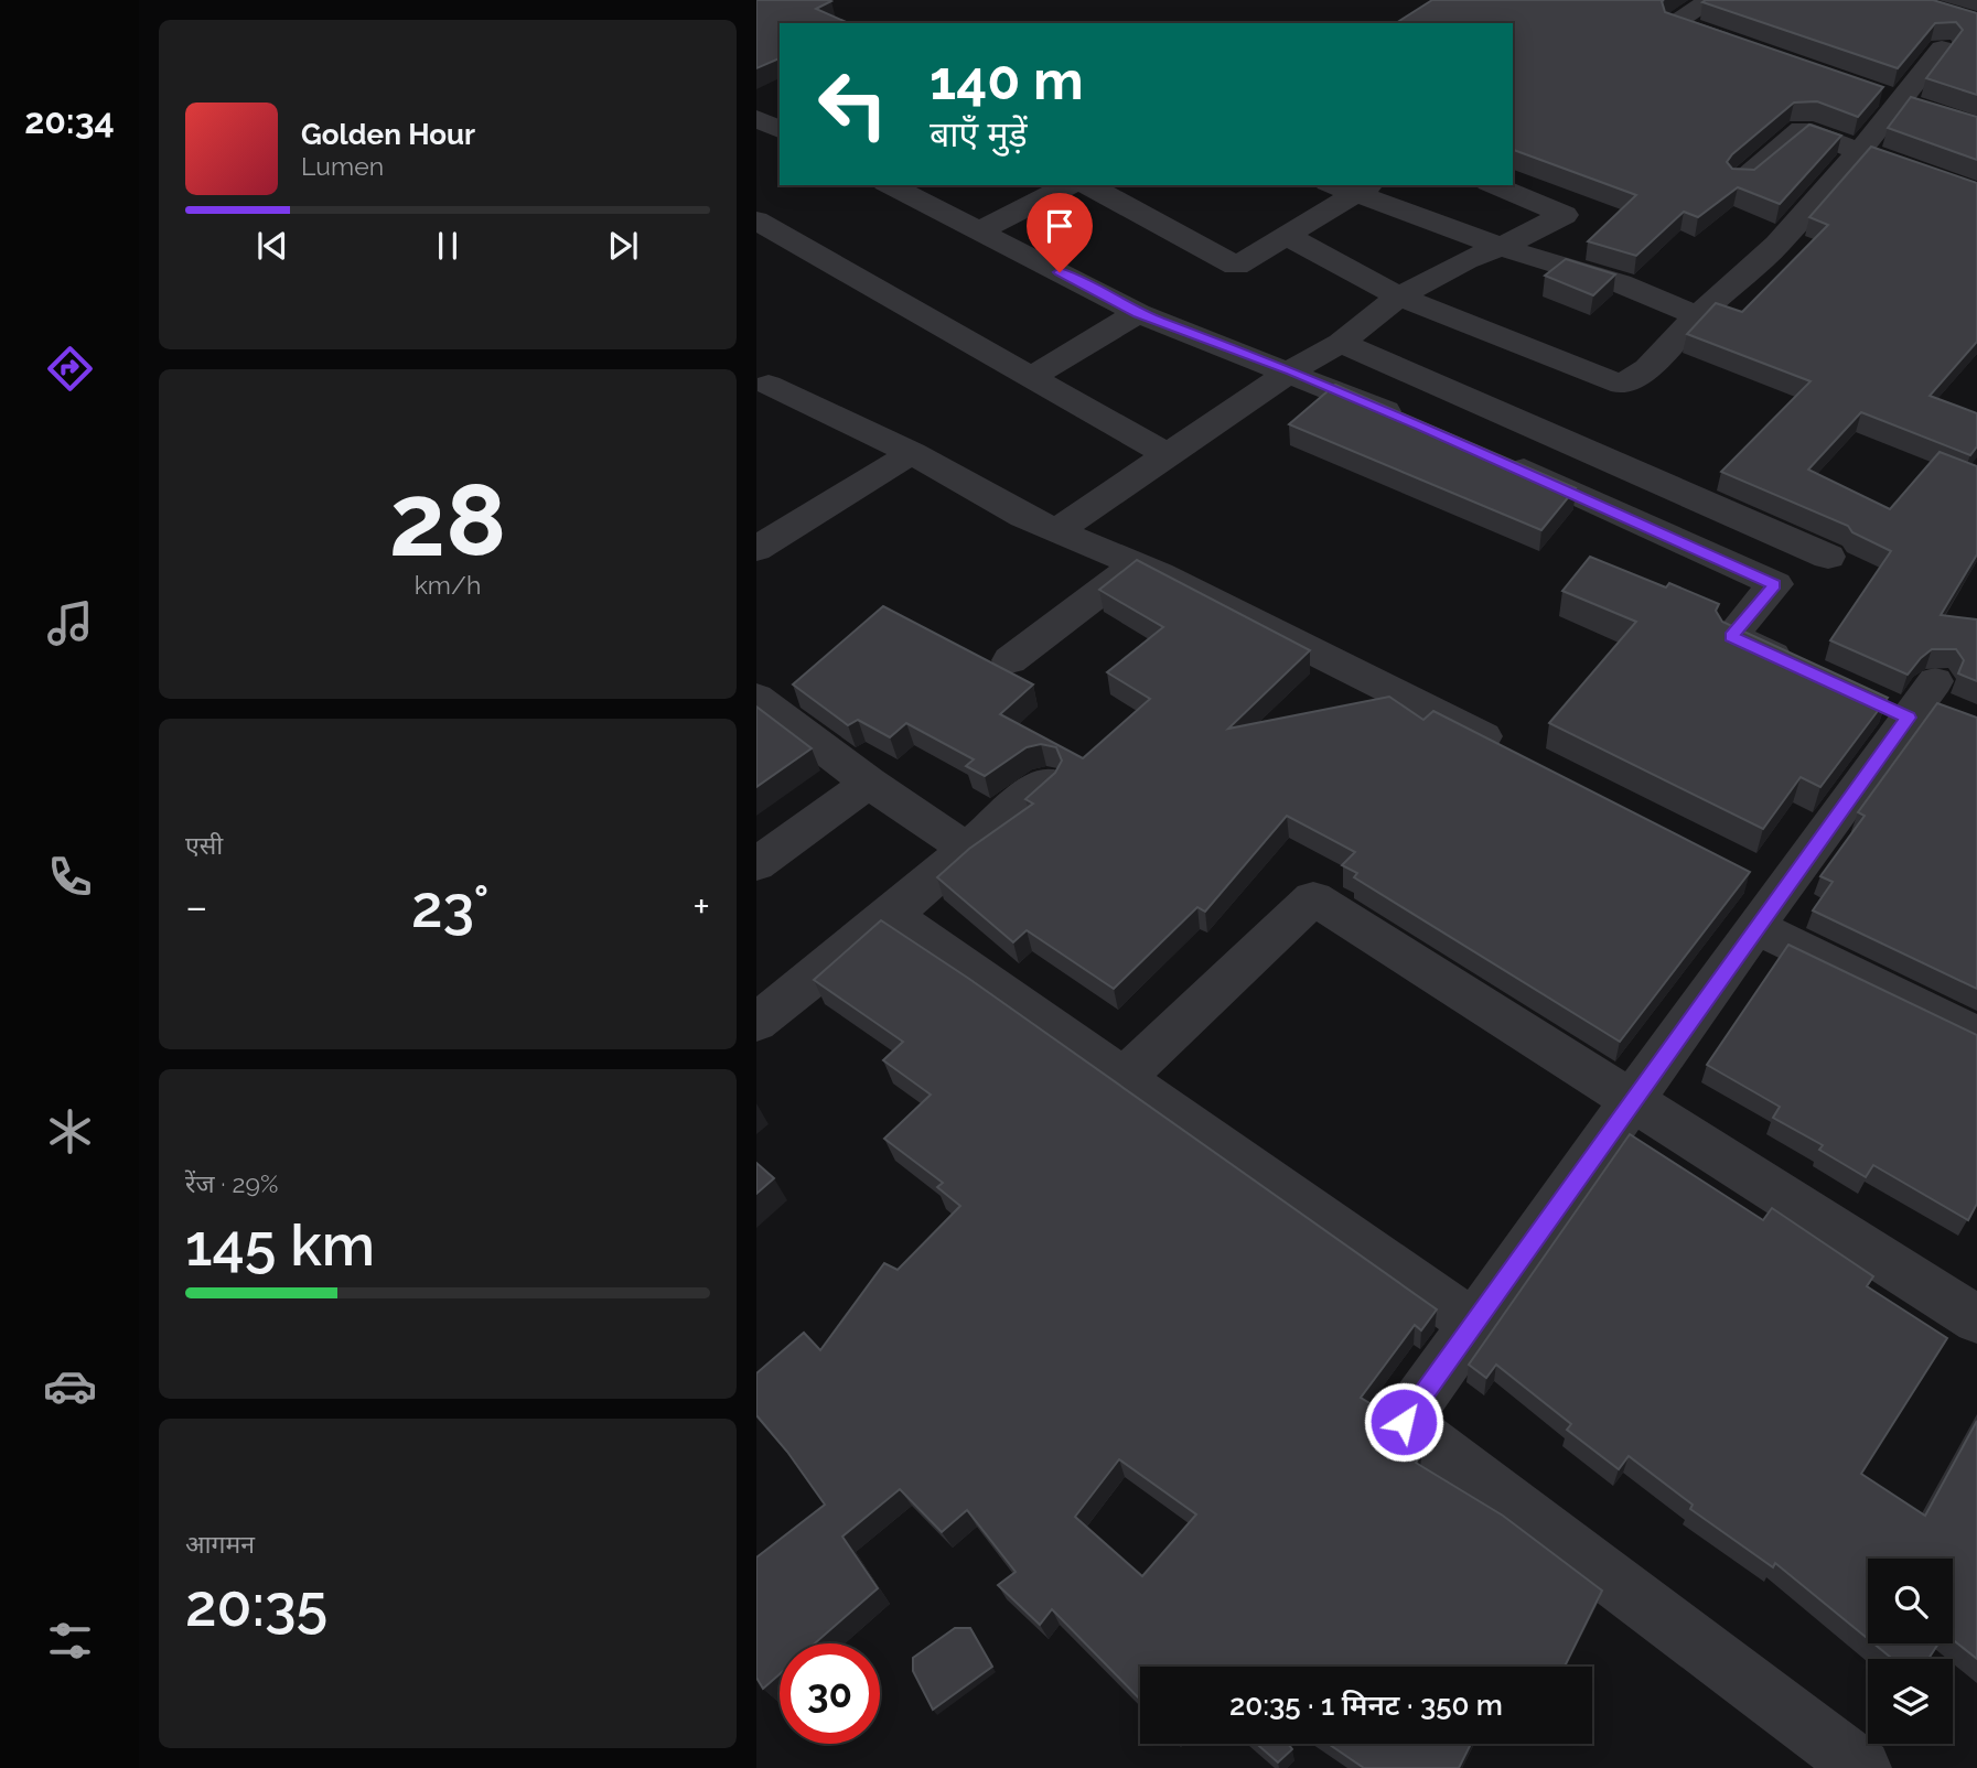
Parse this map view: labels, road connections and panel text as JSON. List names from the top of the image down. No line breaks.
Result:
{"page":{"tabs":"20:34","turn":["140 m","बाएँ मुड़ें"],"song":["Golden Hour","Lumen"],"tile":[["28","km/h"],"एसी",["रेंज · 29%","145 km"],["आगमन","20:35"]],"heat":["−","23°","+"],"limit":"30","trip":"20:35 · 1 मिनट · 350 m"}}
